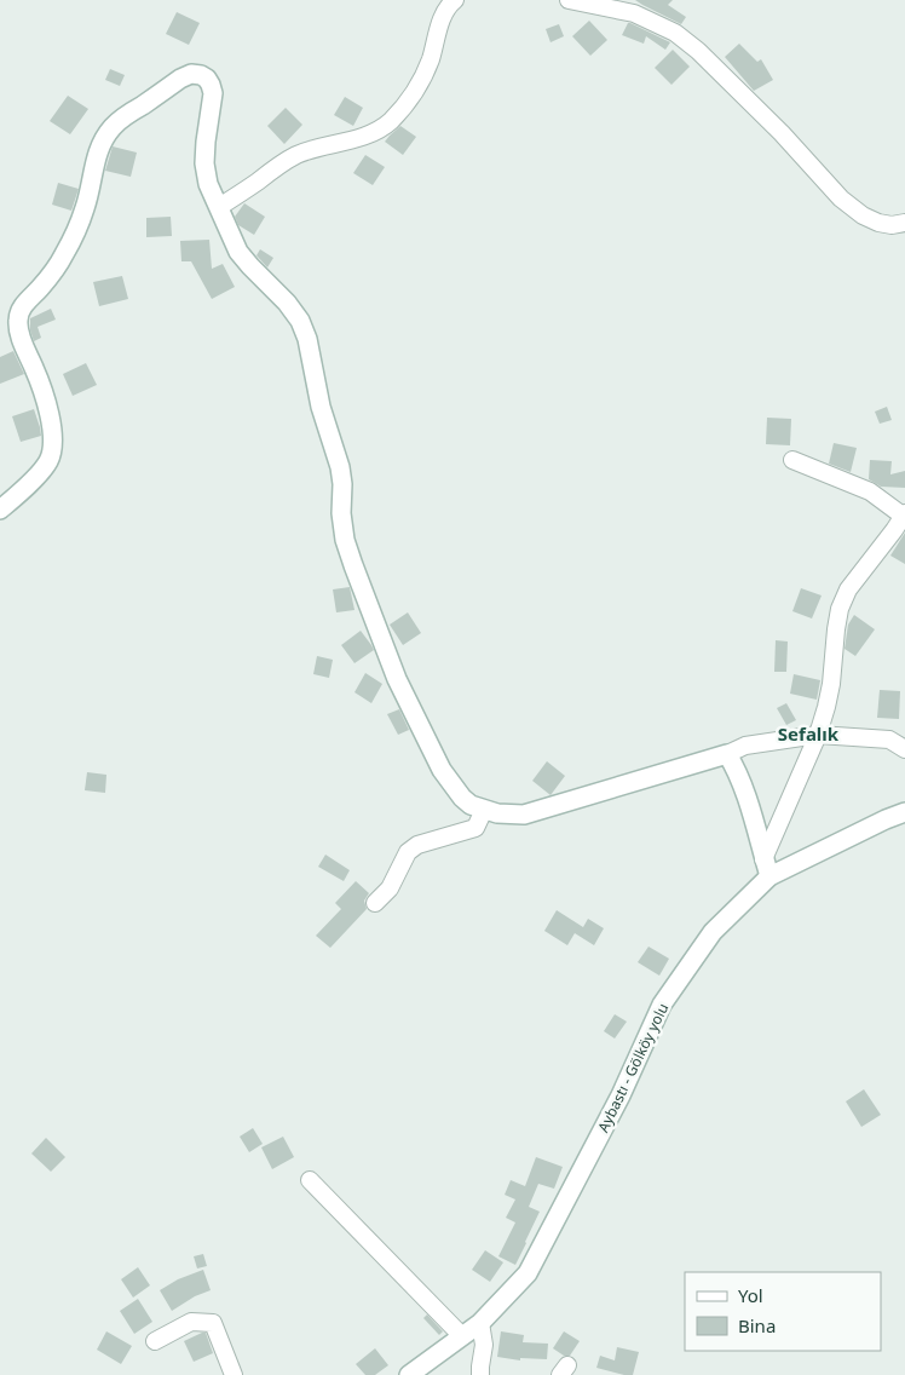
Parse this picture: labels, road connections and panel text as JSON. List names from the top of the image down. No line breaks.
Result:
{"streets":{"street":["Aybastı - Gölköy yolu"]},"districts":["Sefalık"],"legend":["Yol","Bina"]}
